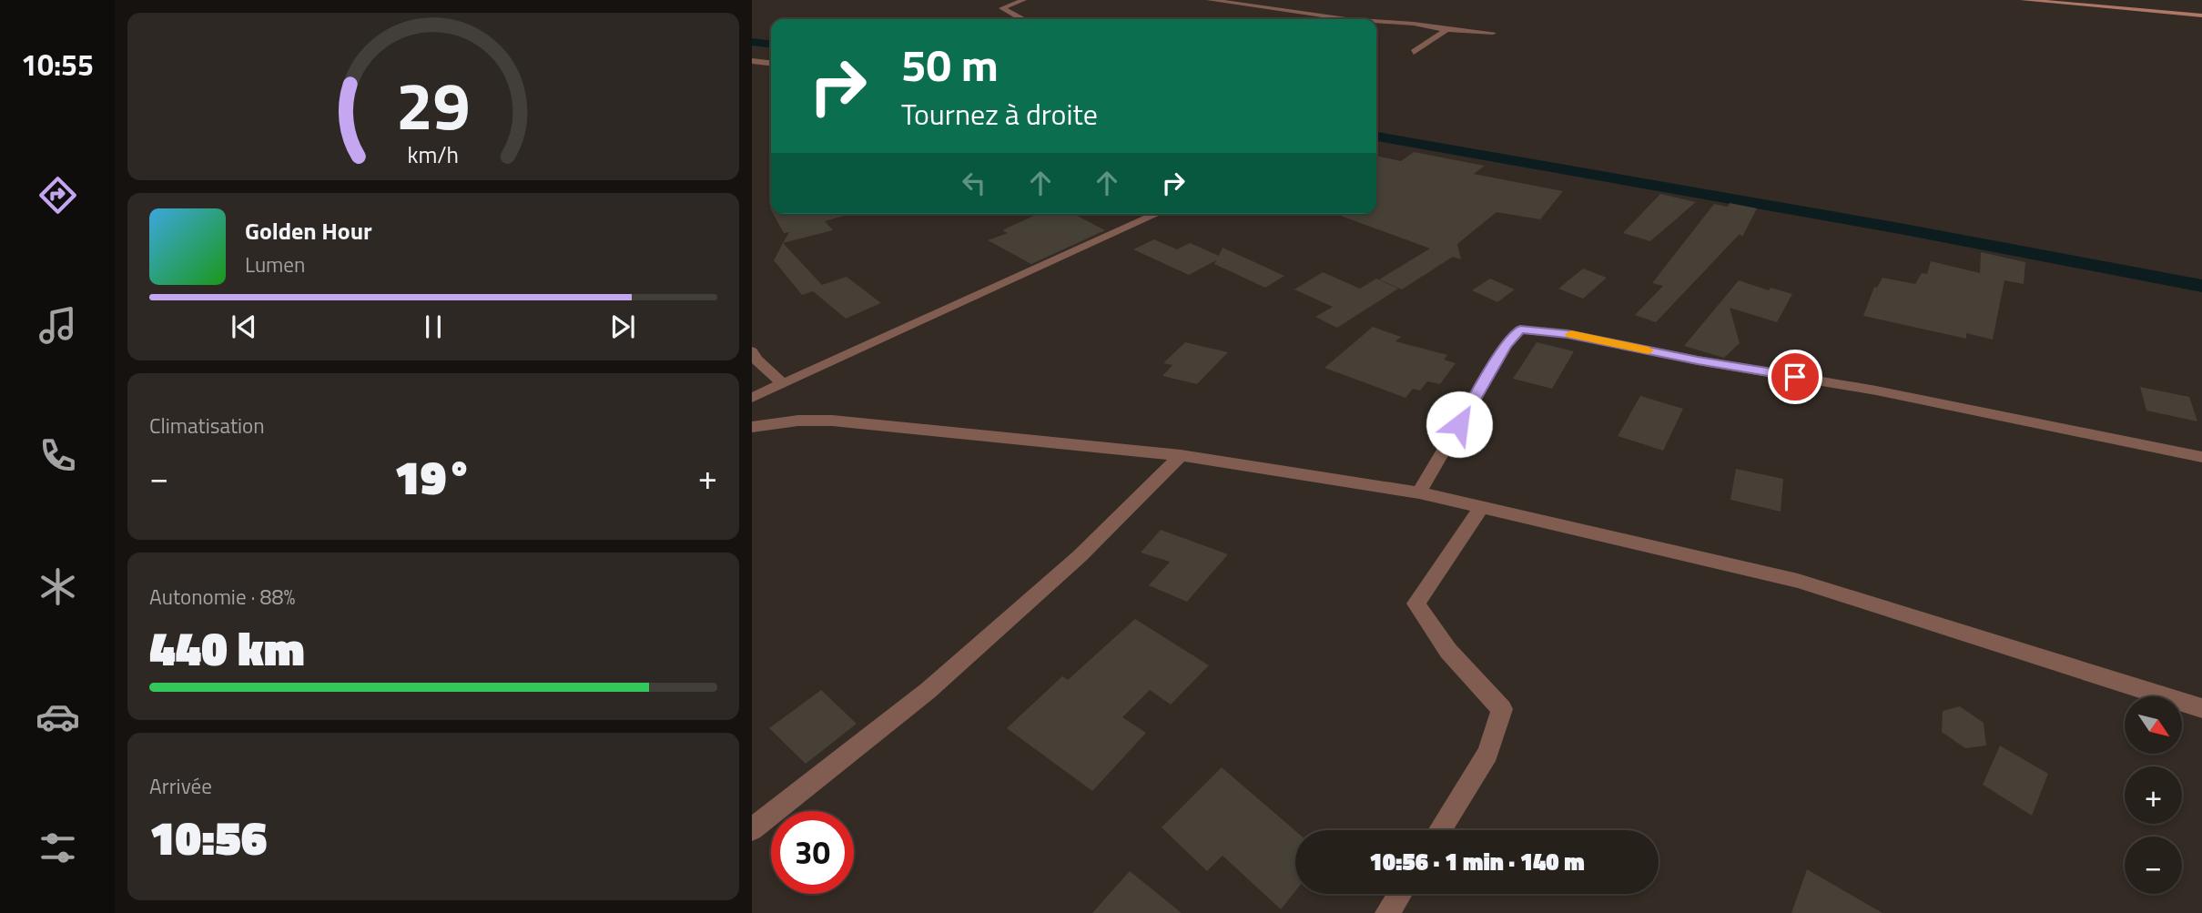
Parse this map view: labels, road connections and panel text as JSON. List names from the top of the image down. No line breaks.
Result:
{"north":"bottom right","page":{"tabs":"10:55","turn":["50 m","Tournez à droite"],"song":["Golden Hour","Lumen"],"tile":["Climatisation",["Autonomie · 88%","440 km"],["Arrivée","10:56"]],"heat":["−","19°","+"],"map_buttons":["+","−"],"limit":"30","trip":"10:56 · 1 min · 140 m","gauge":["29","km/h"]}}
